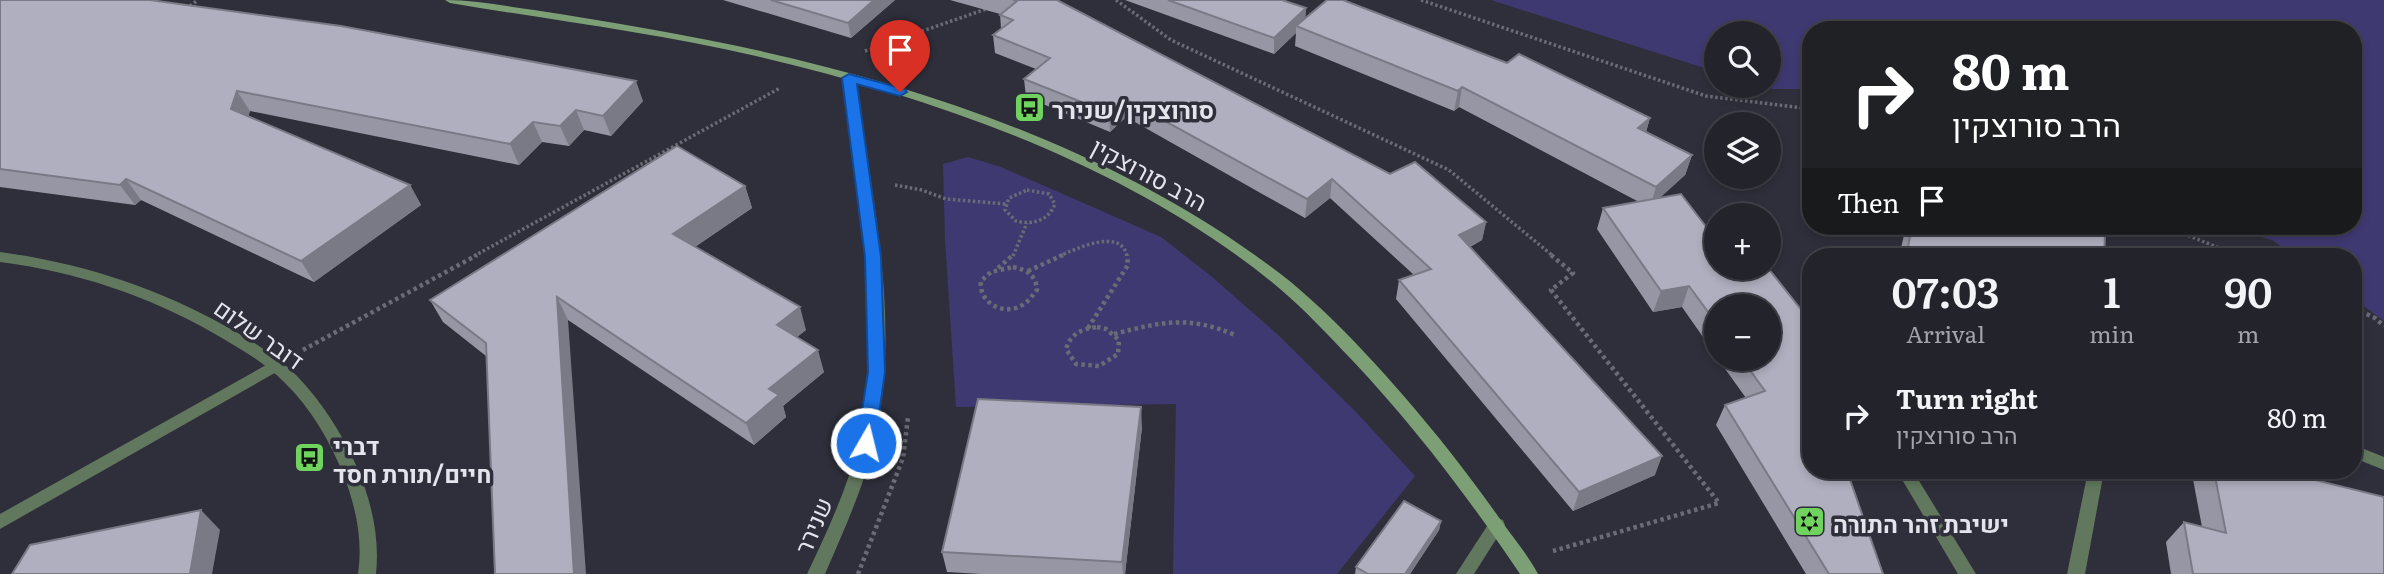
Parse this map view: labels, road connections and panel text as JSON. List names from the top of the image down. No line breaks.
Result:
{"streets":{"street":["הרב סורוצקין","דובר שלום","שנירר"]},"crossings":[["הרב סורוצקין","שנירר"]],"places":{"bus stop":["סורוצקין/שנירר","דברי חיים/תורת חסד"],"synagogue":["ישיבת זהר התורה"]},"page":{"map_buttons":["+","−"],"turn":["80 m","הרב סורוצקין"],"then":"Then","eta":["07:03","Arrival","1","min","90","m"],"list":[{"name":"Turn right","note":"הרב סורוצקין","value":"80 m"}]}}
